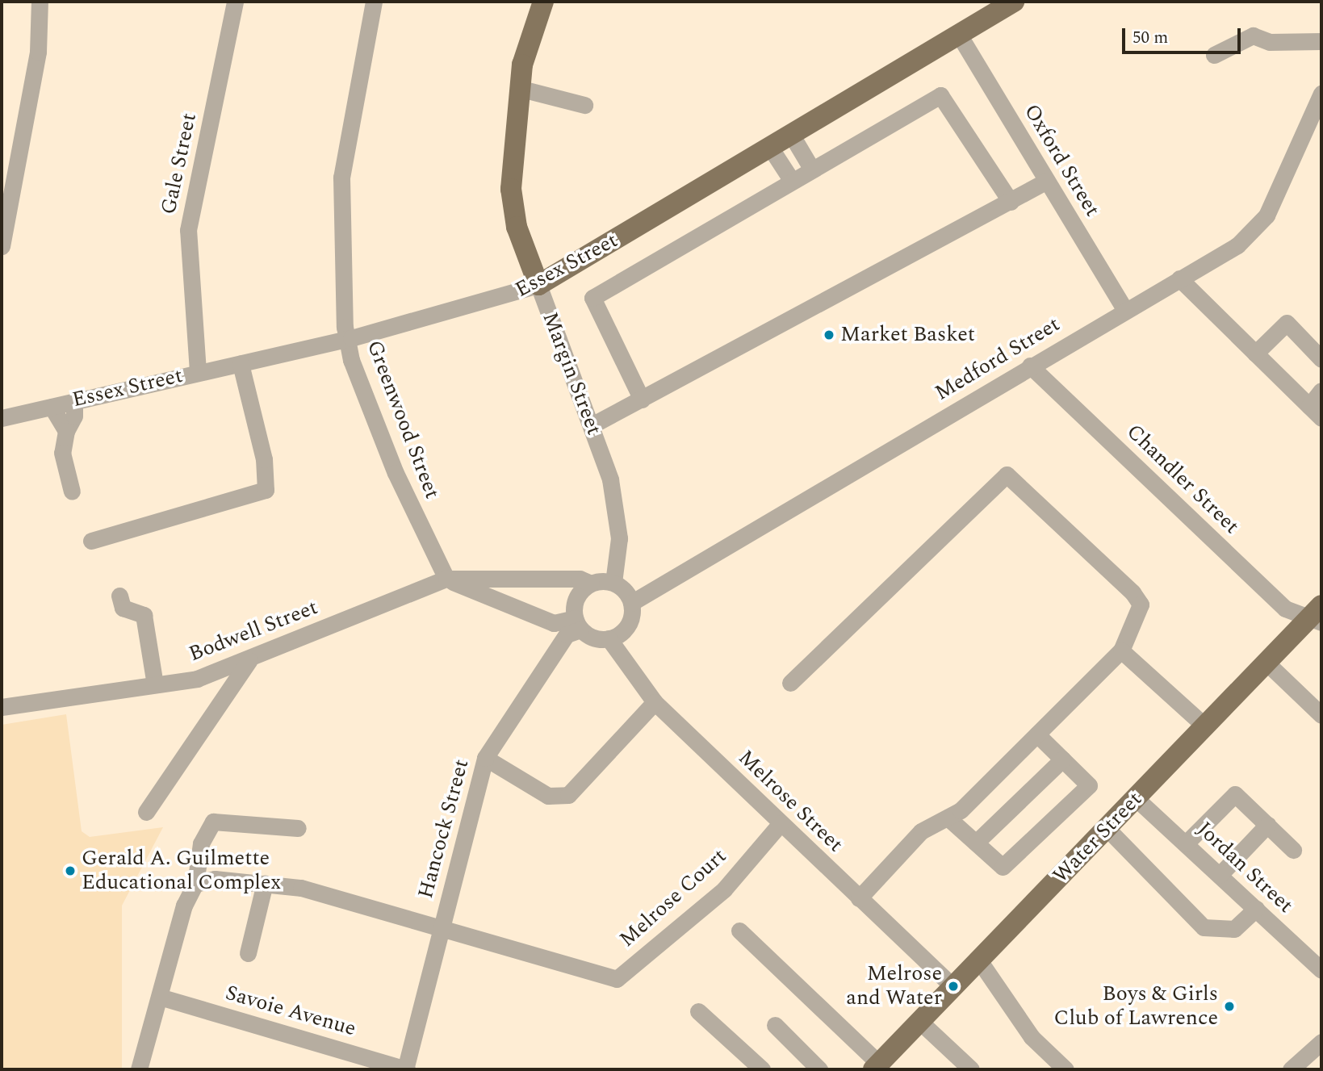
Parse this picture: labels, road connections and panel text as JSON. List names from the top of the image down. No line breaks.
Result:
{"streets":{"main road":["Essex Street","Margin Street","Water Street"],"street":["Oxford Street","Gale Street","Medford Street","Greenwood Street","Chandler Street","Bodwell Street","Melrose Street","Hancock Street","Jordan Street","Melrose Court","Savoie Avenue"]},"crossings":[["Oxford Street","Essex Street"],["Oxford Street","Medford Street"],["Gale Street","Essex Street"],["Essex Street","Margin Street"],["Essex Street","Greenwood Street"],["Medford Street","Margin Street"],["Medford Street","Chandler Street"],["Medford Street","Bodwell Street"],["Medford Street","Melrose Street"],["Medford Street","Hancock Street"],["Margin Street","Bodwell Street"],["Margin Street","Melrose Street"],["Margin Street","Hancock Street"],["Greenwood Street","Bodwell Street"],["Chandler Street","Water Street"],["Bodwell Street","Melrose Street"],["Bodwell Street","Hancock Street"],["Melrose Street","Hancock Street"],["Melrose Street","Water Street"],["Melrose Street","Melrose Court"],["Hancock Street","Melrose Court"],["Hancock Street","Savoie Avenue"],["Water Street","Jordan Street"]],"places":["Market Basket","Gerald A. Guilmette Educational Complex","Melrose and Water","Boys & Girls Club of Lawrence"],"scale_bar":"50 m"}
